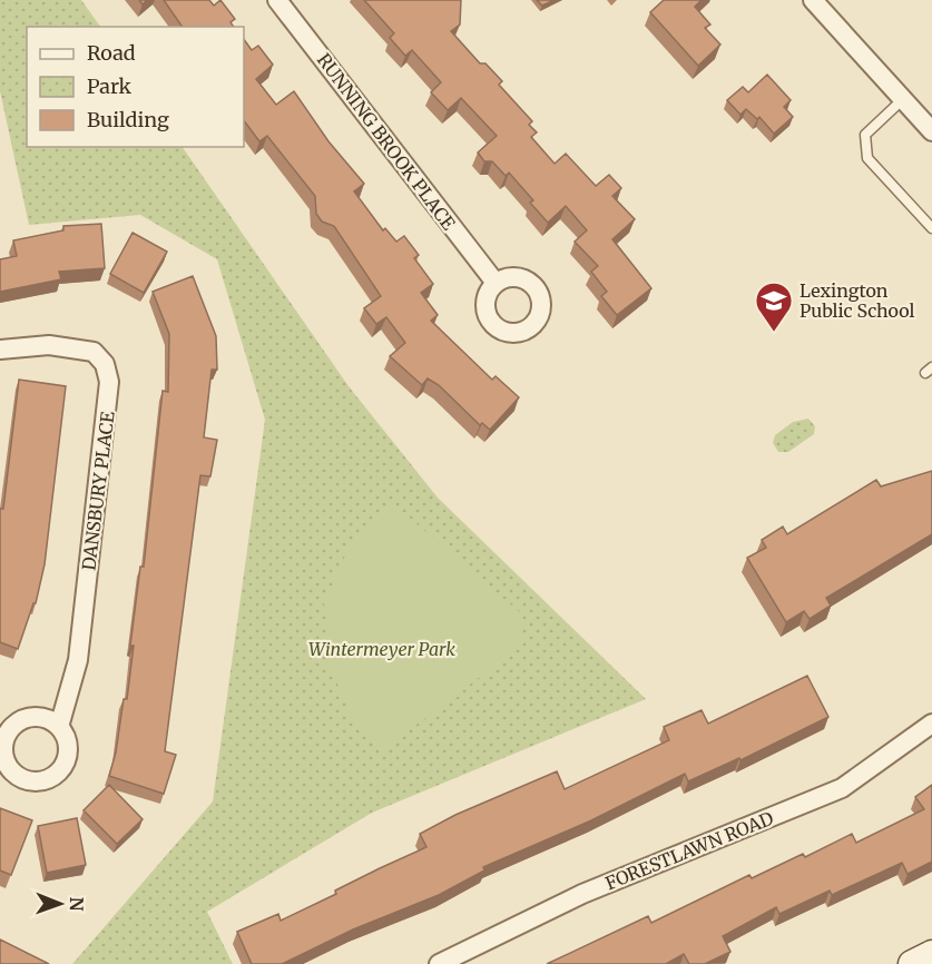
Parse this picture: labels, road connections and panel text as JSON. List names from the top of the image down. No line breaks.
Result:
{"streets":{"street":["RUNNING BROOK PLACE","DANSBURY PLACE","FORESTLAWN ROAD"]},"parks":["Wintermeyer Park"],"places":{"school or university":["Lexington Public School"]},"legend":["Road","Park","Building"],"north":"right"}
